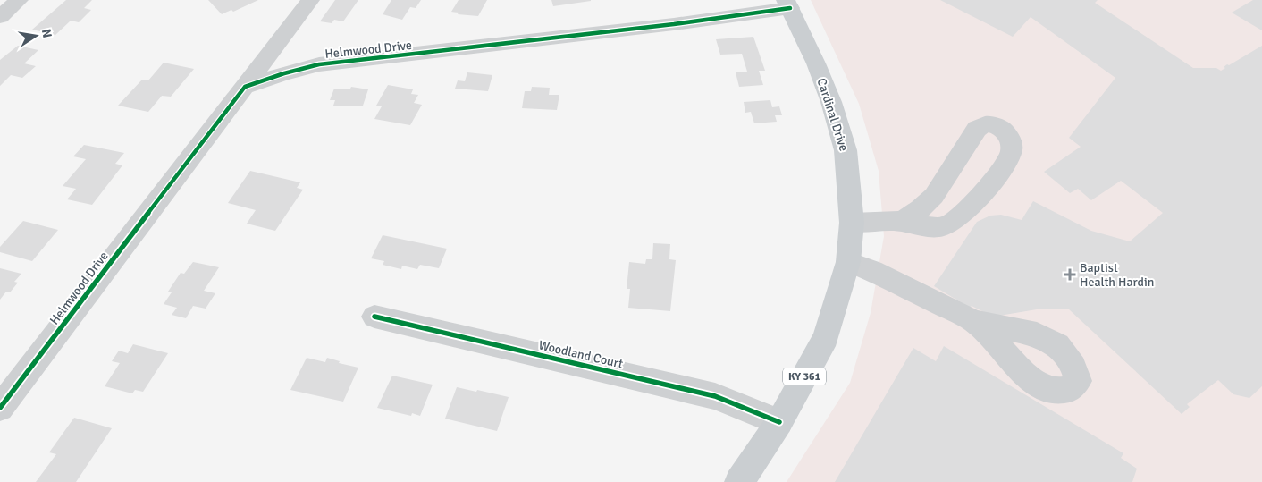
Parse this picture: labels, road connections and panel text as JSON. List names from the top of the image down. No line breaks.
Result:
{"streets":{"main road":["Cardinal Drive","KY 361"],"street":["Helmwood Drive","Woodland Court"]},"crossings":[["Helmwood Drive","Cardinal Drive"],["Cardinal Drive","KY 361"],["Woodland Court","KY 361"]],"places":{"health":["Baptist Health Hardin"]},"north":"right"}
